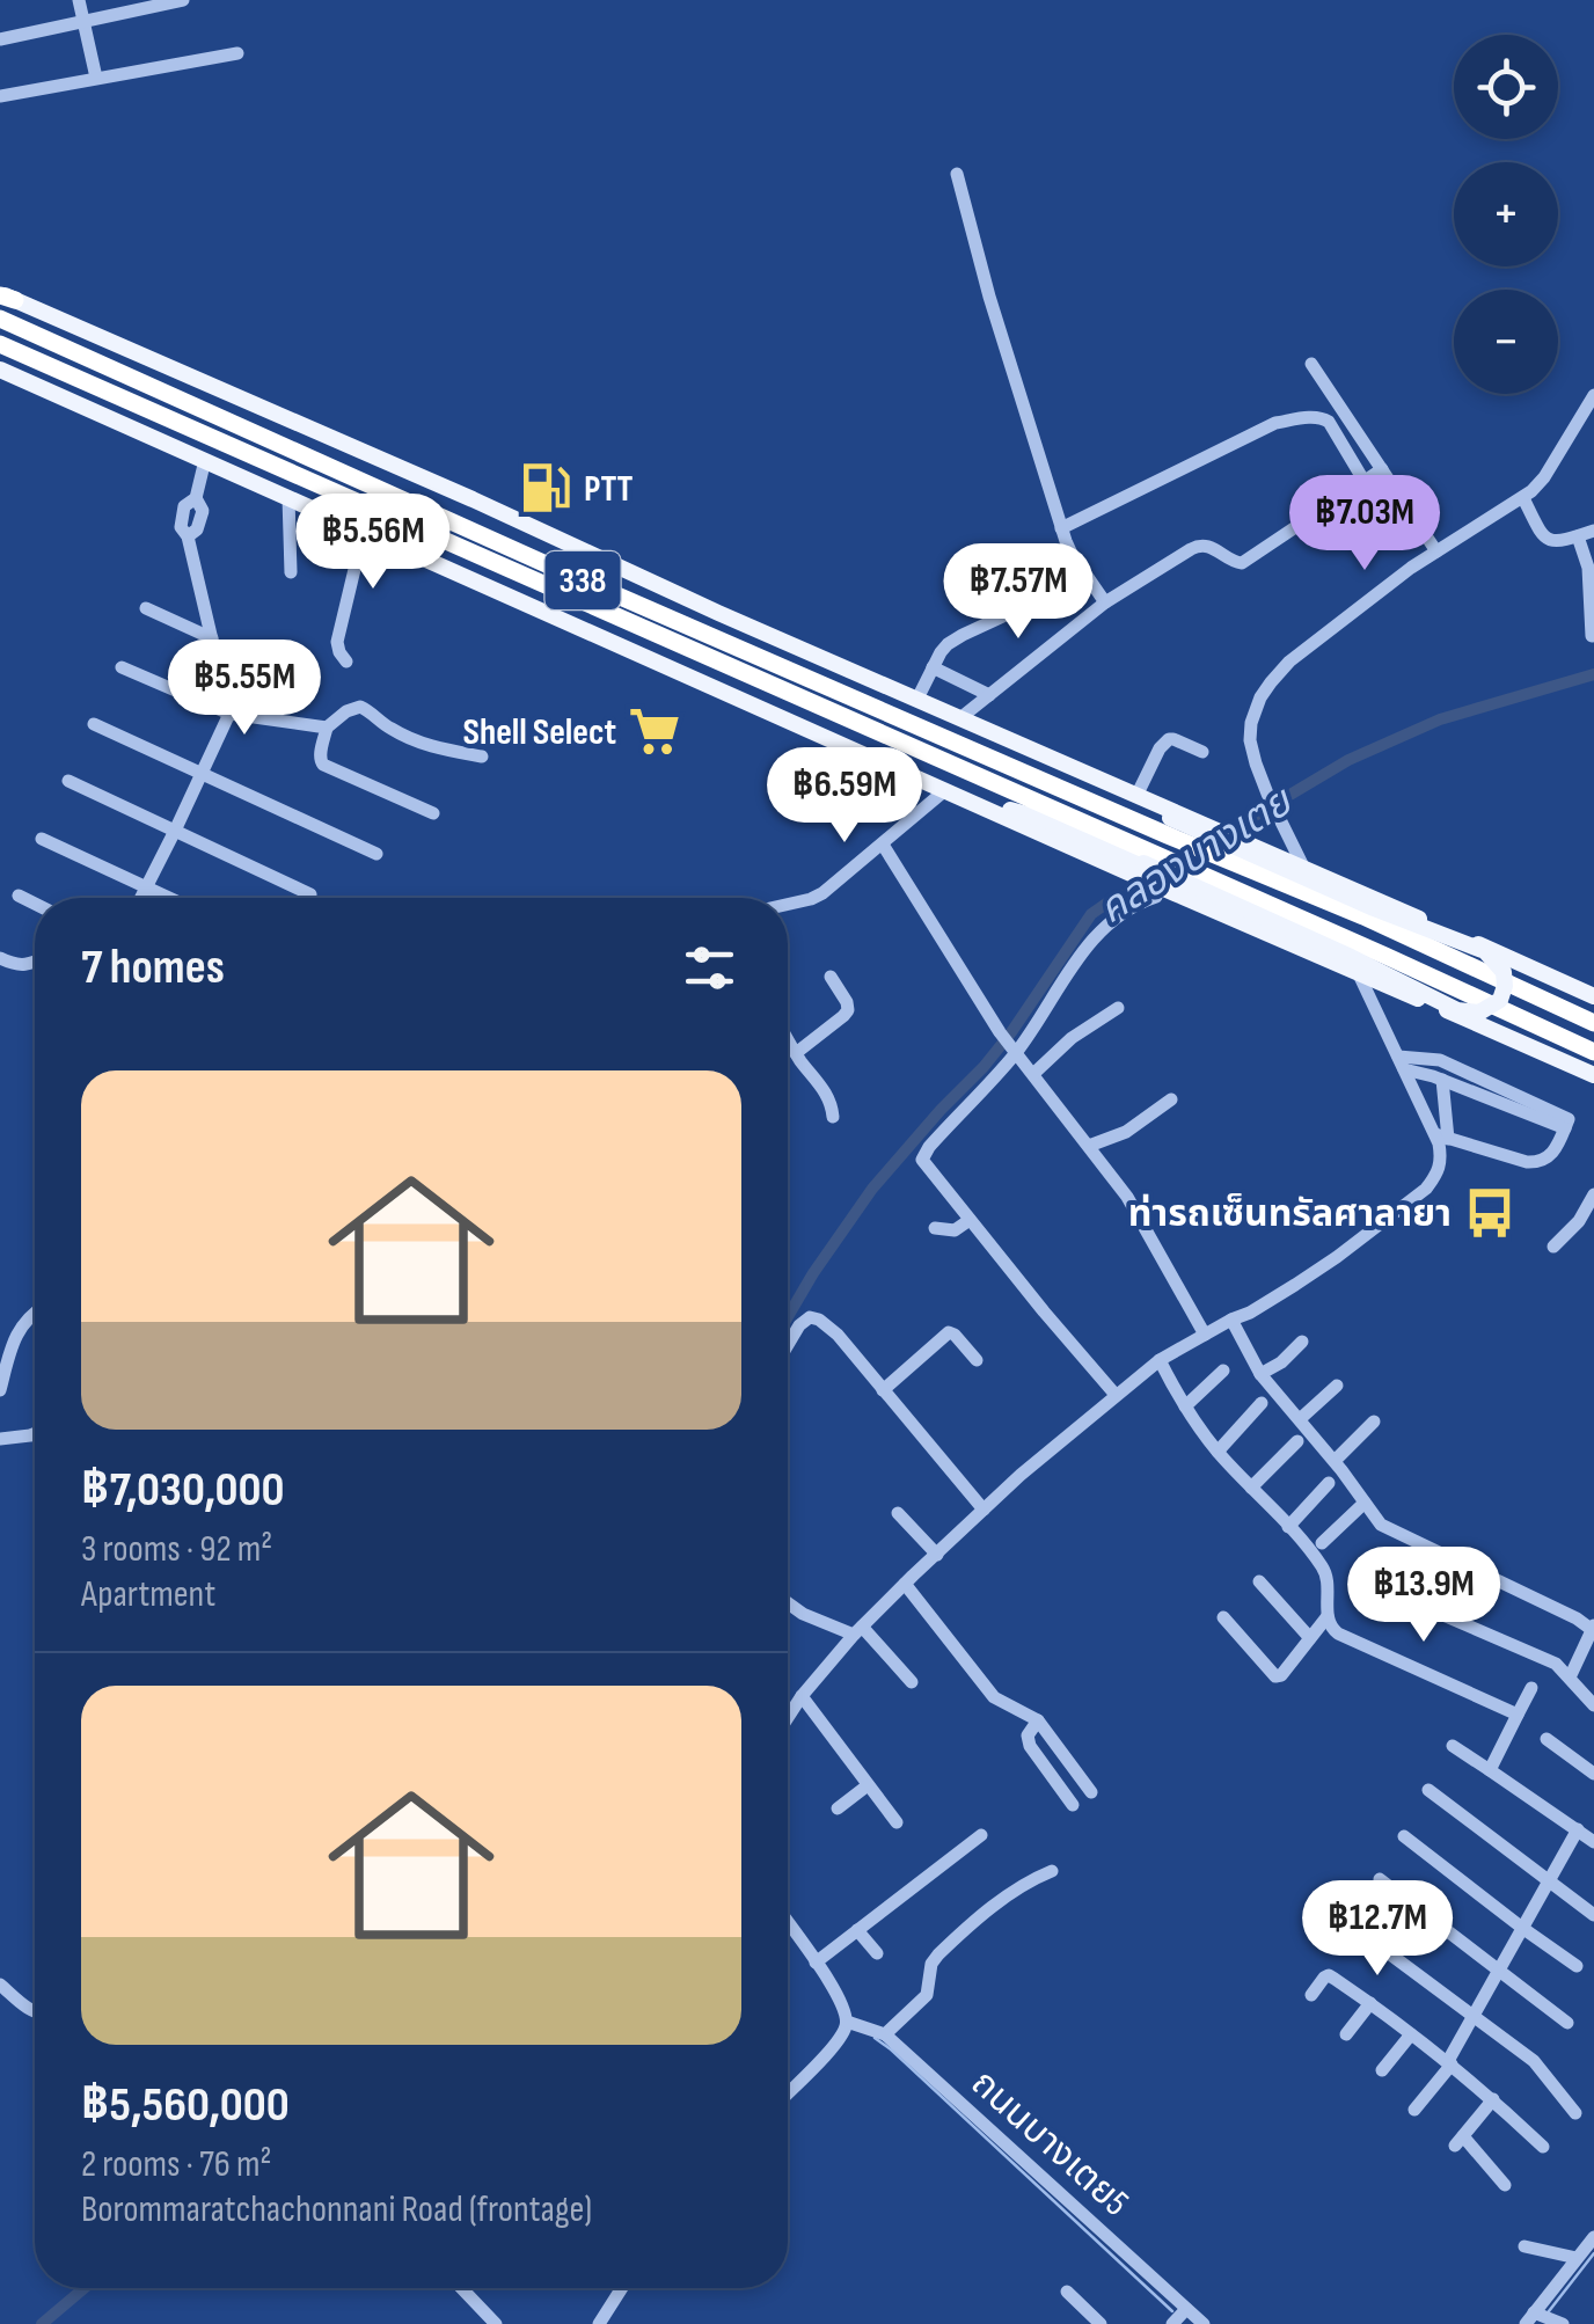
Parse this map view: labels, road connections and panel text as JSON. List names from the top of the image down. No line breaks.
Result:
{"streets":{"highway":["338"],"street":["ถนนบางเตย5"]},"water":["คลองบางเตย"],"places":{"fuel station":["PTT"],"supermarket":["Shell Select"],"bus stop":["ท่ารถเซ็นทรัลศาลายา"]},"page":{"map_buttons":["+","−"],"price":["฿7.03M","฿5.56M","฿7.57M","฿5.55M","฿6.59M","฿13.9M","฿12.7M"],"heading":"7 homes","list":[{"name":"฿7,030,000","note":"3 rooms · 92 m² · Apartment"},{"name":"฿5,560,000","note":"2 rooms · 76 m² · Borommaratchachonnani Road (frontage)"}]}}
